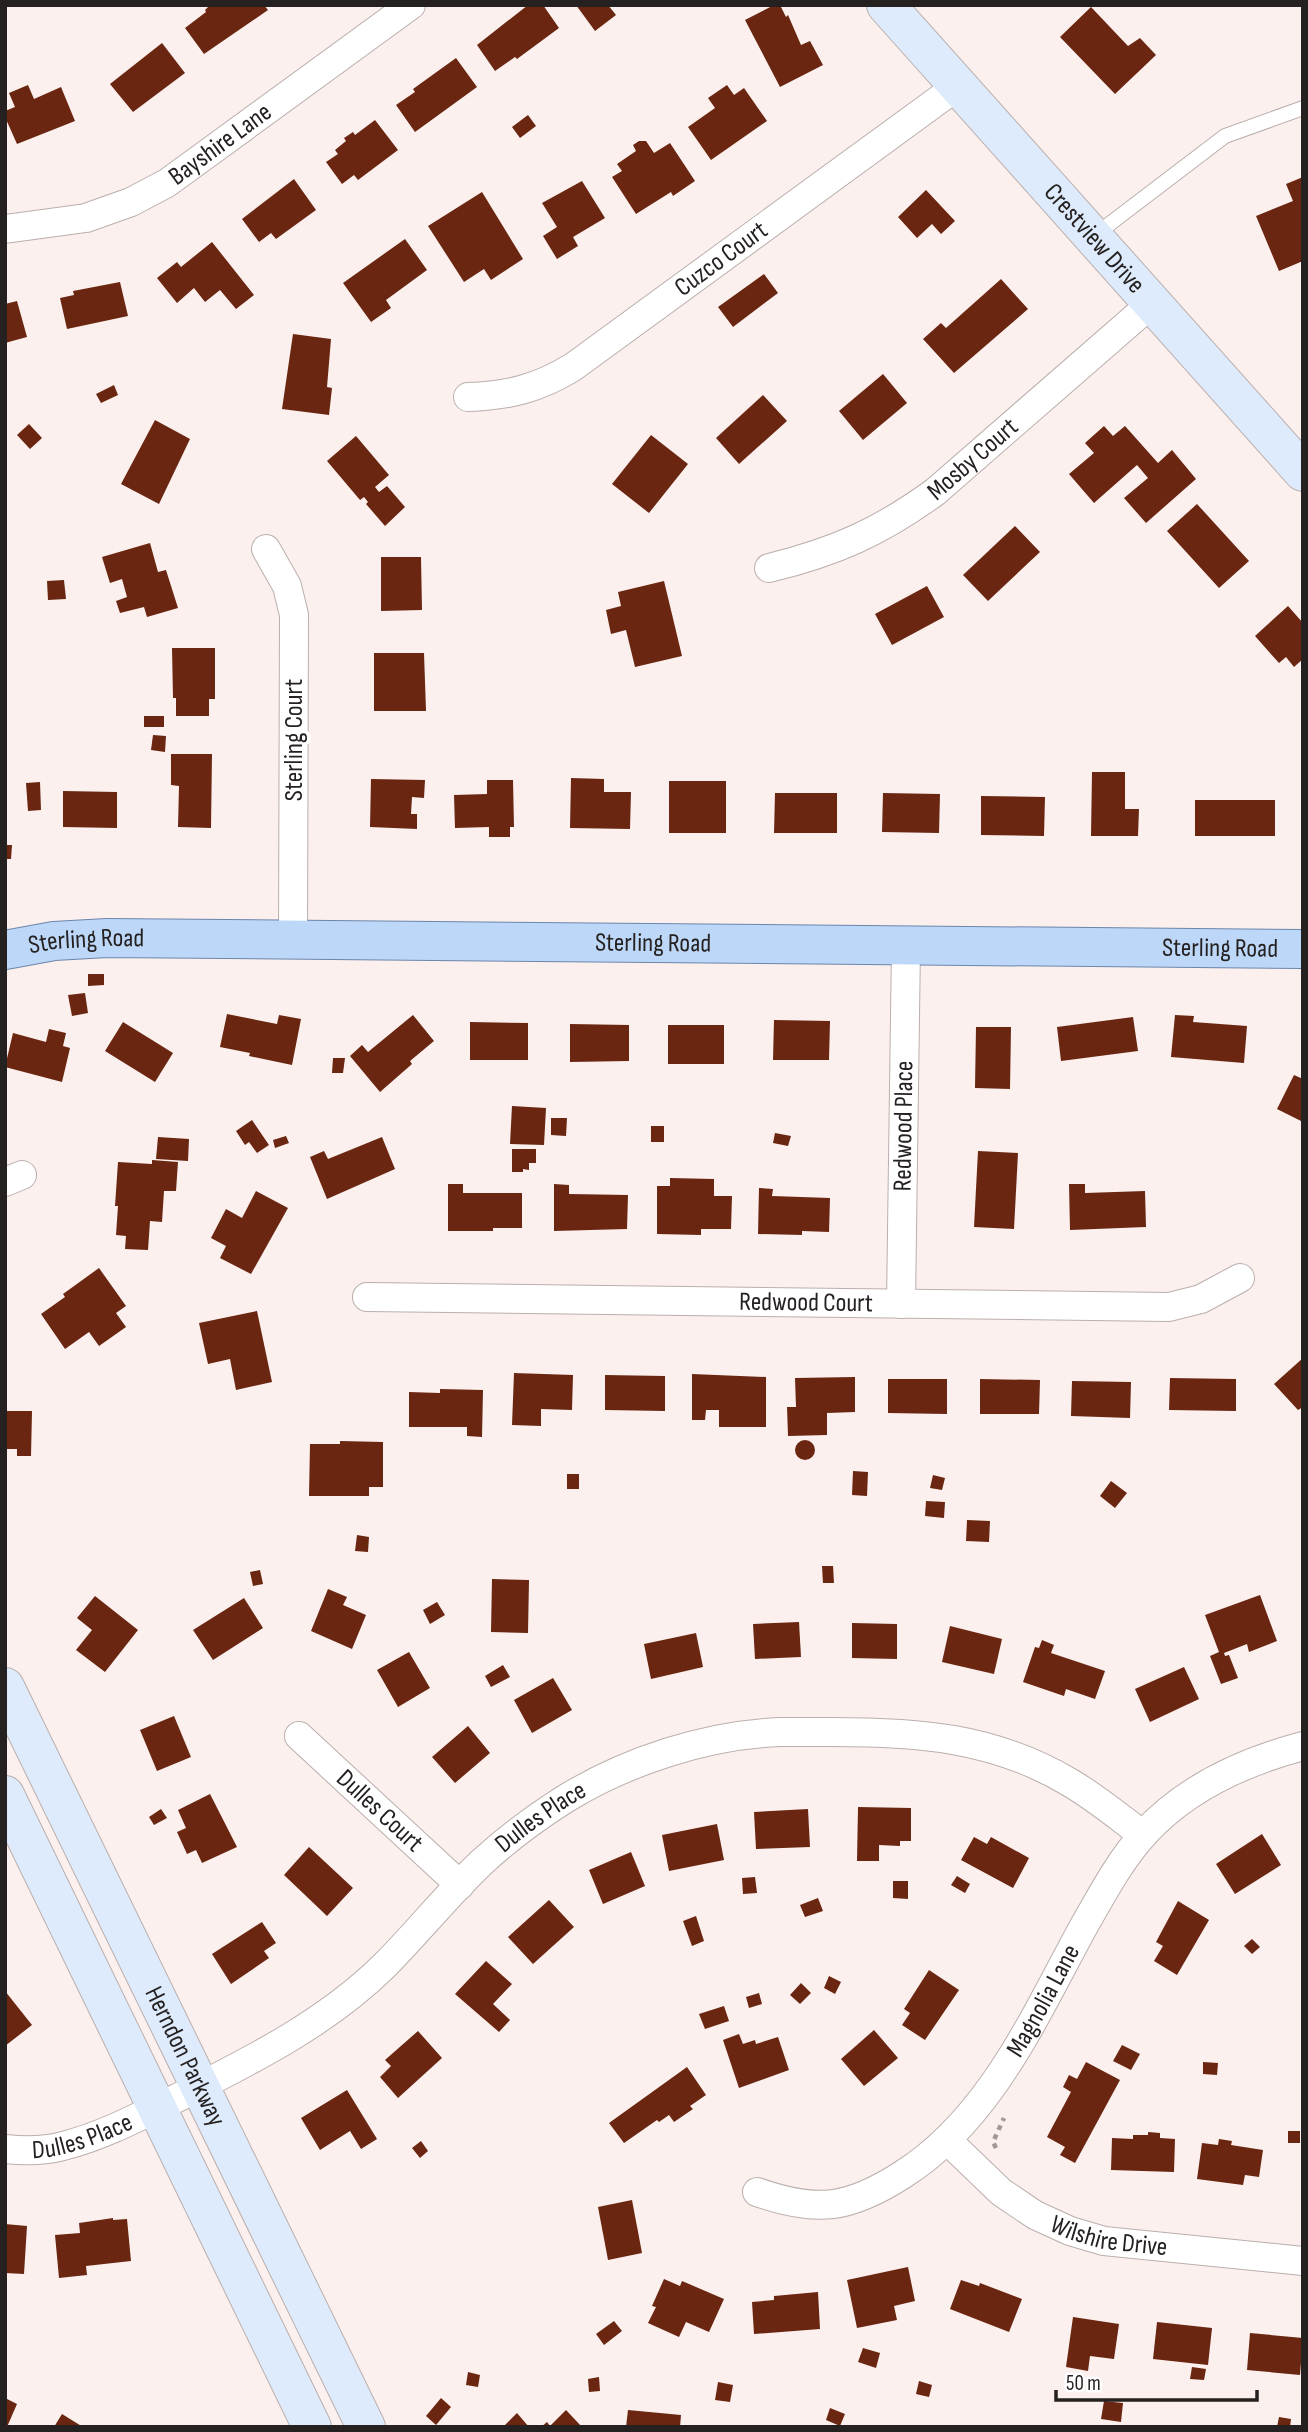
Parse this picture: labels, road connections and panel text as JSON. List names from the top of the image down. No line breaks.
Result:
{"streets":{"main road":["Crestview Drive","Sterling Road","Herndon Parkway"],"street":["Bayshire Lane","Cuzco Court","Mosby Court","Sterling Court","Redwood Place","Redwood Court","Dulles Court","Dulles Place","Magnolia Lane","Wilshire Drive"]},"crossings":[["Crestview Drive","Cuzco Court"],["Crestview Drive","Mosby Court"],["Sterling Court","Sterling Road"],["Sterling Road","Redwood Place"],["Redwood Place","Redwood Court"],["Dulles Court","Dulles Place"],["Dulles Place","Magnolia Lane"],["Dulles Place","Herndon Parkway"],["Magnolia Lane","Wilshire Drive"]],"scale_bar":"50 m"}
